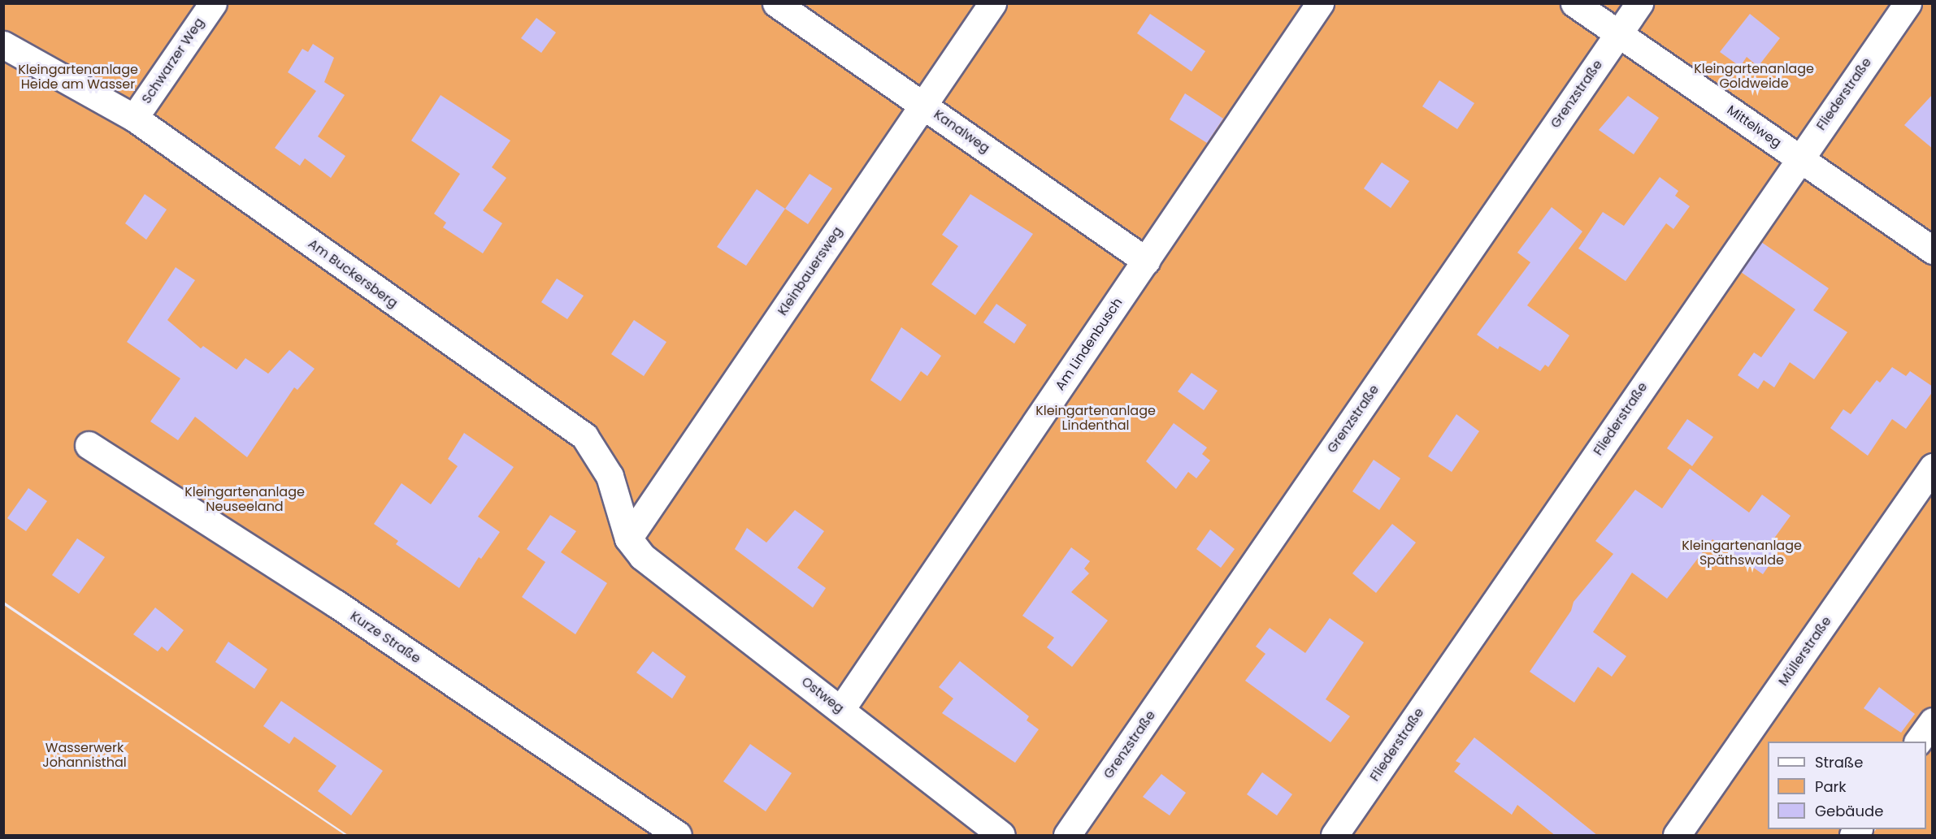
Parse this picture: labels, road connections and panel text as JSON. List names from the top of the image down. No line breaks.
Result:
{"streets":{"lane":["Schwarzer Weg","Grenzstraße","Fliederstraße","Mittelweg","Kanalweg","Kleinbauersweg","Am Buckersberg","Am Lindenbusch","Kurze Straße","Müllerstraße","Ostweg"]},"crossings":[["Schwarzer Weg","Am Buckersberg"],["Grenzstraße","Mittelweg"],["Fliederstraße","Mittelweg"],["Kanalweg","Kleinbauersweg"],["Kanalweg","Am Lindenbusch"],["Kleinbauersweg","Am Buckersberg"],["Kleinbauersweg","Ostweg"],["Am Buckersberg","Ostweg"],["Am Lindenbusch","Ostweg"]],"parks":["Kleingartenanlage Goldweide","Kleingartenanlage Heide am Wasser","Kleingartenanlage Lindenthal","Kleingartenanlage Neuseeland","Kleingartenanlage Späthswalde","Wasserwerk Johannisthal"],"legend":["Straße","Park","Gebäude"]}
